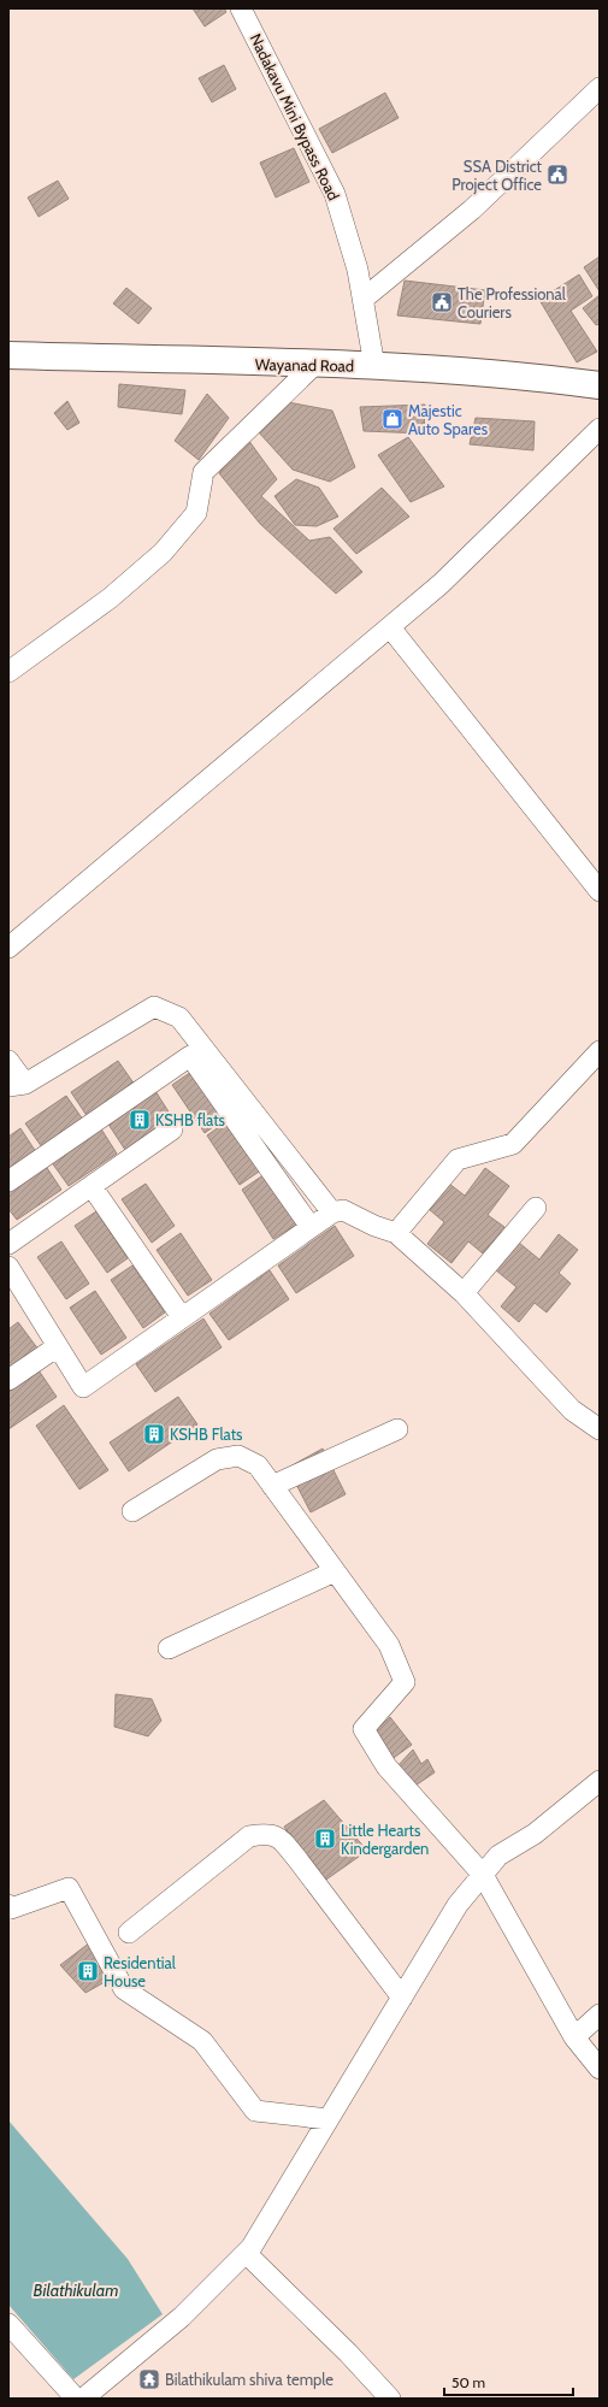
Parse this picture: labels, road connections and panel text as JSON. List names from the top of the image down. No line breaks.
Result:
{"streets":{"main road":["Wayanad Road"],"street":["Nadakavu Mini Bypass Road"]},"crossings":[["Nadakavu Mini Bypass Road","Wayanad Road"]],"water":["Bilathikulam"],"places":{"public building":["SSA District Project Office","The Professional Couriers"],"shop":["Majestic Auto Spares"],"building":["KSHB flats","KSHB Flats","Little Hearts Kindergarden","Residential House"],"temple":["Bilathikulam shiva temple"]},"scale_bar":"50 m"}
